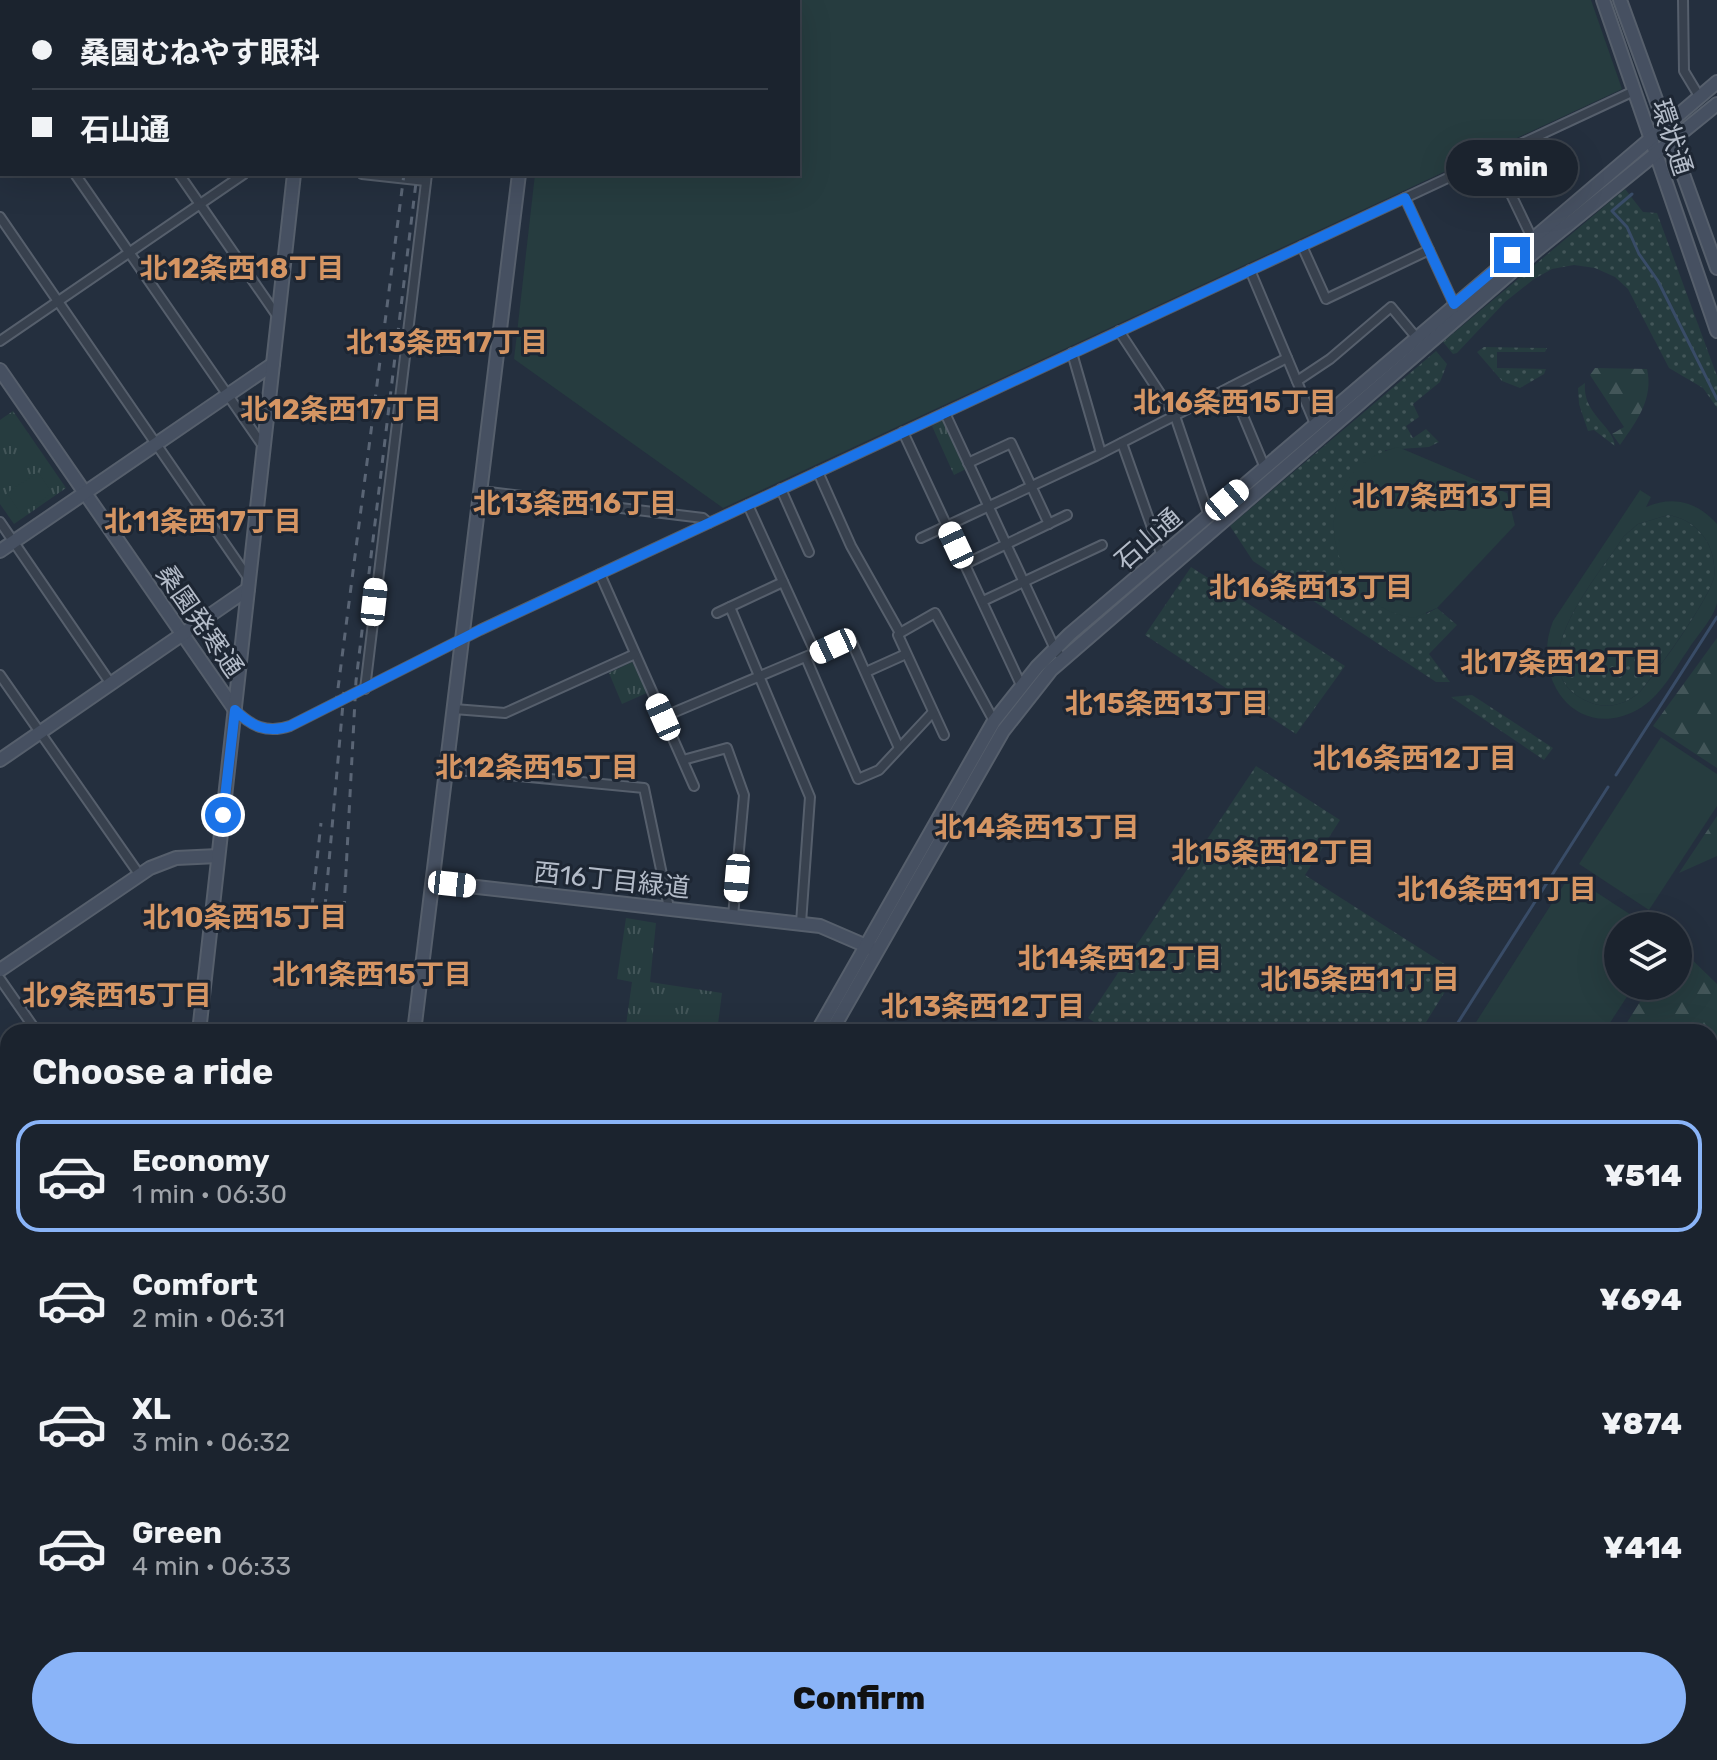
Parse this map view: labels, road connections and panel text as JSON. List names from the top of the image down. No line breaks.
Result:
{"streets":{"street":["環状通","石山通","桑園発寒通","西16丁目緑道"]},"crossings":[["環状通","石山通"],["石山通","西16丁目緑道"]],"districts":["北12条西18丁目","北13条西17丁目","北16条西15丁目","北12条西17丁目","北17条西13丁目","北13条西16丁目","北11条西17丁目","北16条西13丁目","北17条西12丁目","北15条西13丁目","北16条西12丁目","北12条西15丁目","北14条西13丁目","北15条西12丁目","北16条西11丁目","北10条西15丁目","北14条西12丁目","北11条西15丁目","北15条西11丁目","北9条西15丁目","北13条西12丁目"],"page":{"banner":["桑園むねやす眼科","石山通"],"bubble":"3 min","heading":"Choose a ride","list":[{"name":"Economy","note":"1 min · 06:30","value":"¥514"},{"name":"Comfort","note":"2 min · 06:31","value":"¥694"},{"name":"XL","note":"3 min · 06:32","value":"¥874"},{"name":"Green","note":"4 min · 06:33","value":"¥414"}],"buttons":"Confirm"}}
